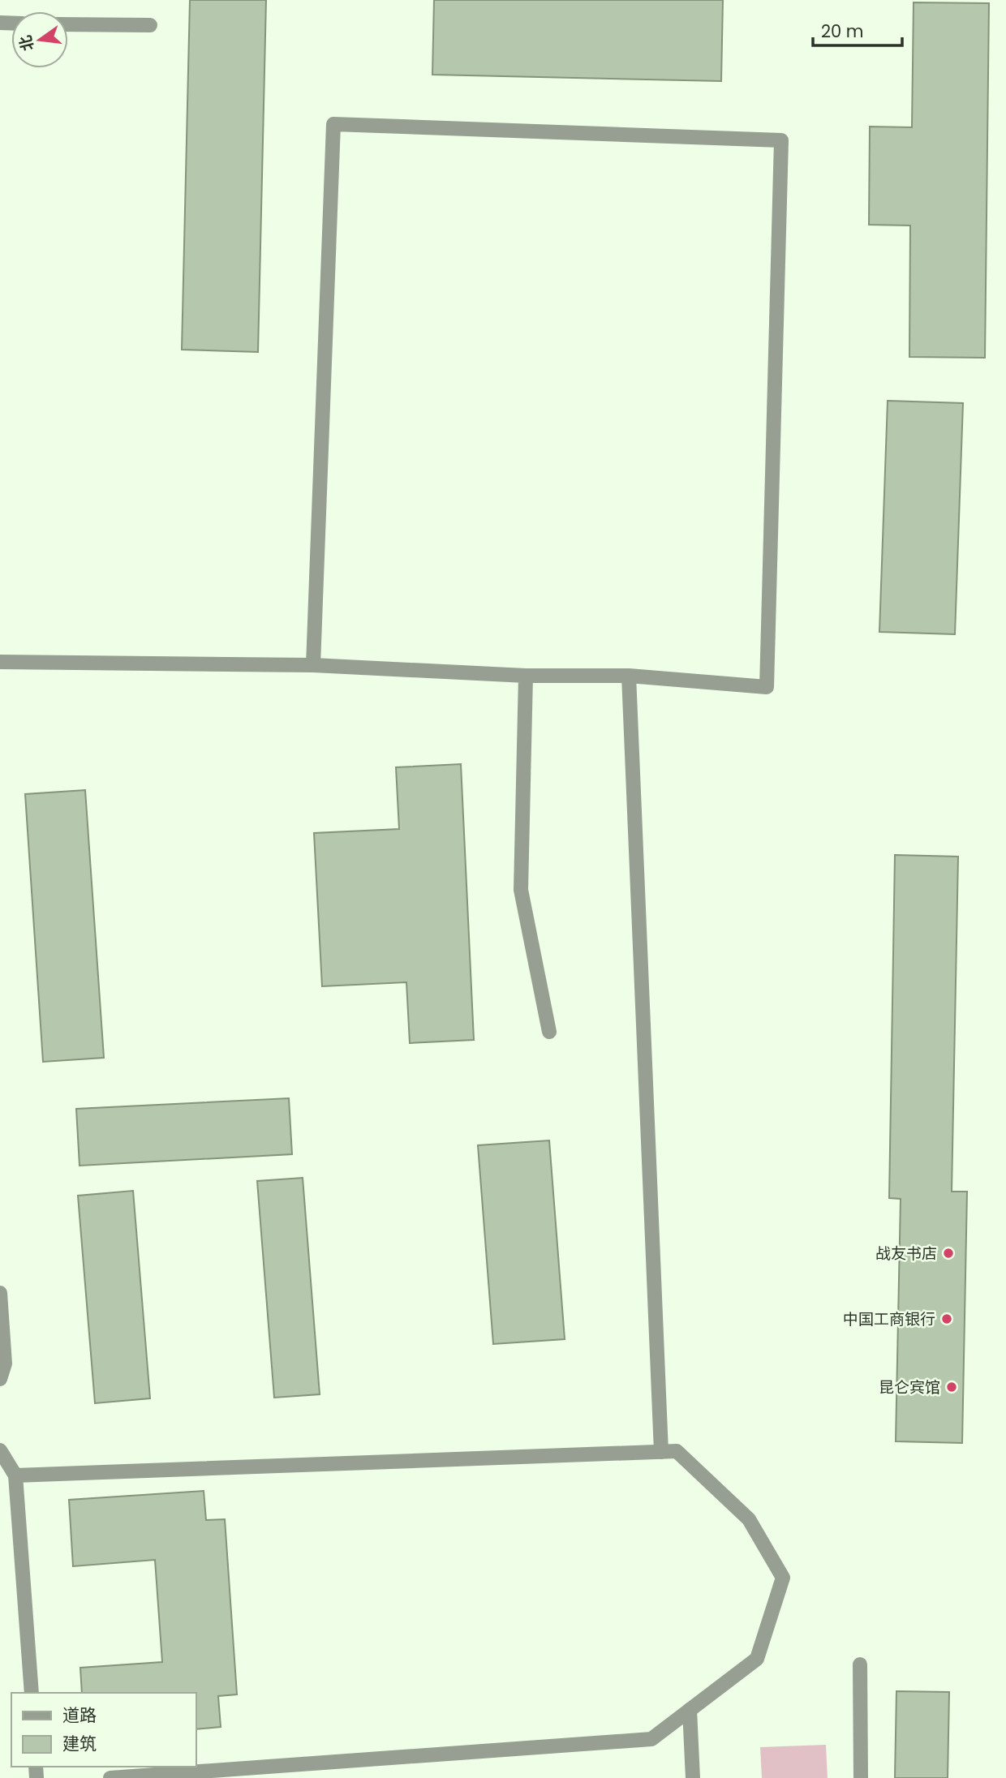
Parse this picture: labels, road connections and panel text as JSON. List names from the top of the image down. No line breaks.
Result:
{"places":["战友书店","中国工商银行","昆仑宾馆"],"legend":["道路","建筑"],"scale_bar":"20 m","north":"left"}
